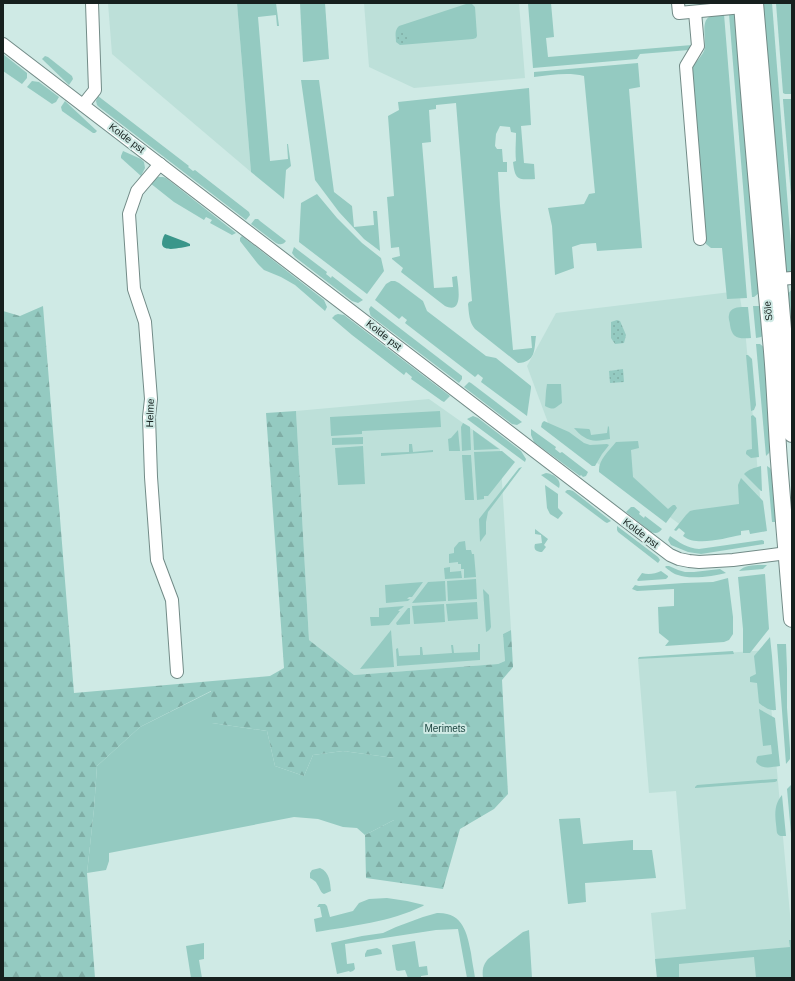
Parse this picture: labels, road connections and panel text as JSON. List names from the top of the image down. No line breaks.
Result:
{"streets":{"main road":["Sõle"],"street":["Kolde pst","Helme"]},"crossings":[["Kolde pst","Sõle"],["Kolde pst","Helme"]],"parks":["Merimets"]}
